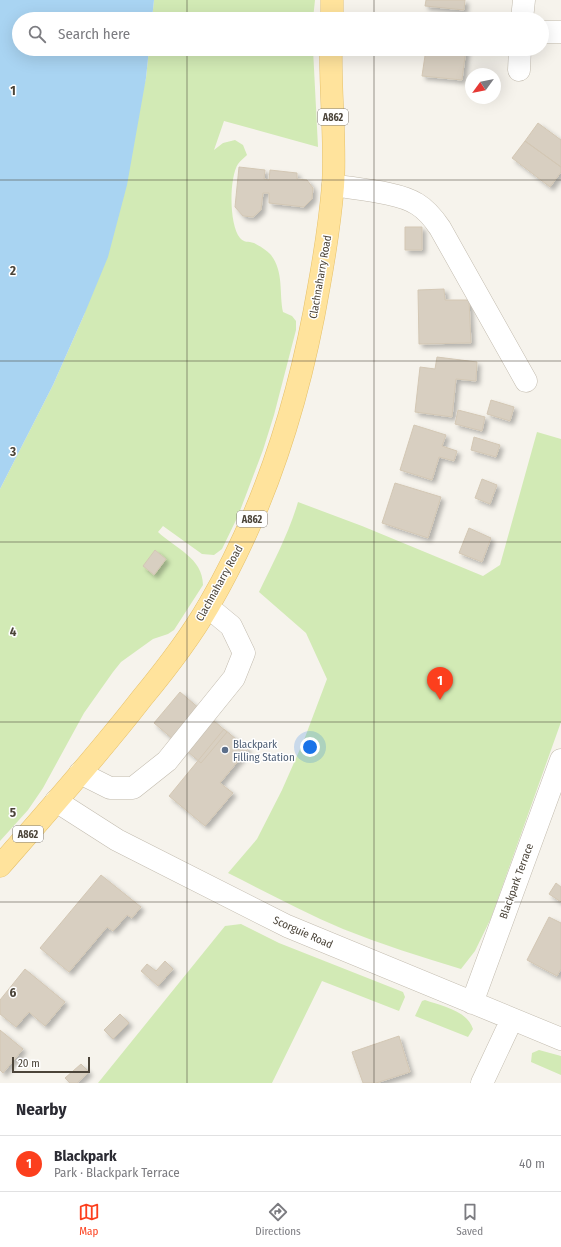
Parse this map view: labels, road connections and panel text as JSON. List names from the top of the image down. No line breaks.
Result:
{"streets":{"main road":["A862","Clachnaharry Road"],"street":["Blackpark Terrace","Scorguie Road"]},"crossings":[["A862","Clachnaharry Road"],["A862","Scorguie Road"],["Clachnaharry Road","Scorguie Road"],["Blackpark Terrace","Scorguie Road"]],"places":["Blackpark Filling Station"],"scale_bar":"20 m","north":"bottom left","page":{"search":"Search here","pins":"1","scale":"20 m","heading":"Nearby","list":[{"mark":"1","name":"Blackpark","note":"Park · Blackpark Terrace","value":"40 m"}],"nav":["Map","Directions","Saved"]},"grid":{"rows":["1","2","3","4","5","6"]}}
